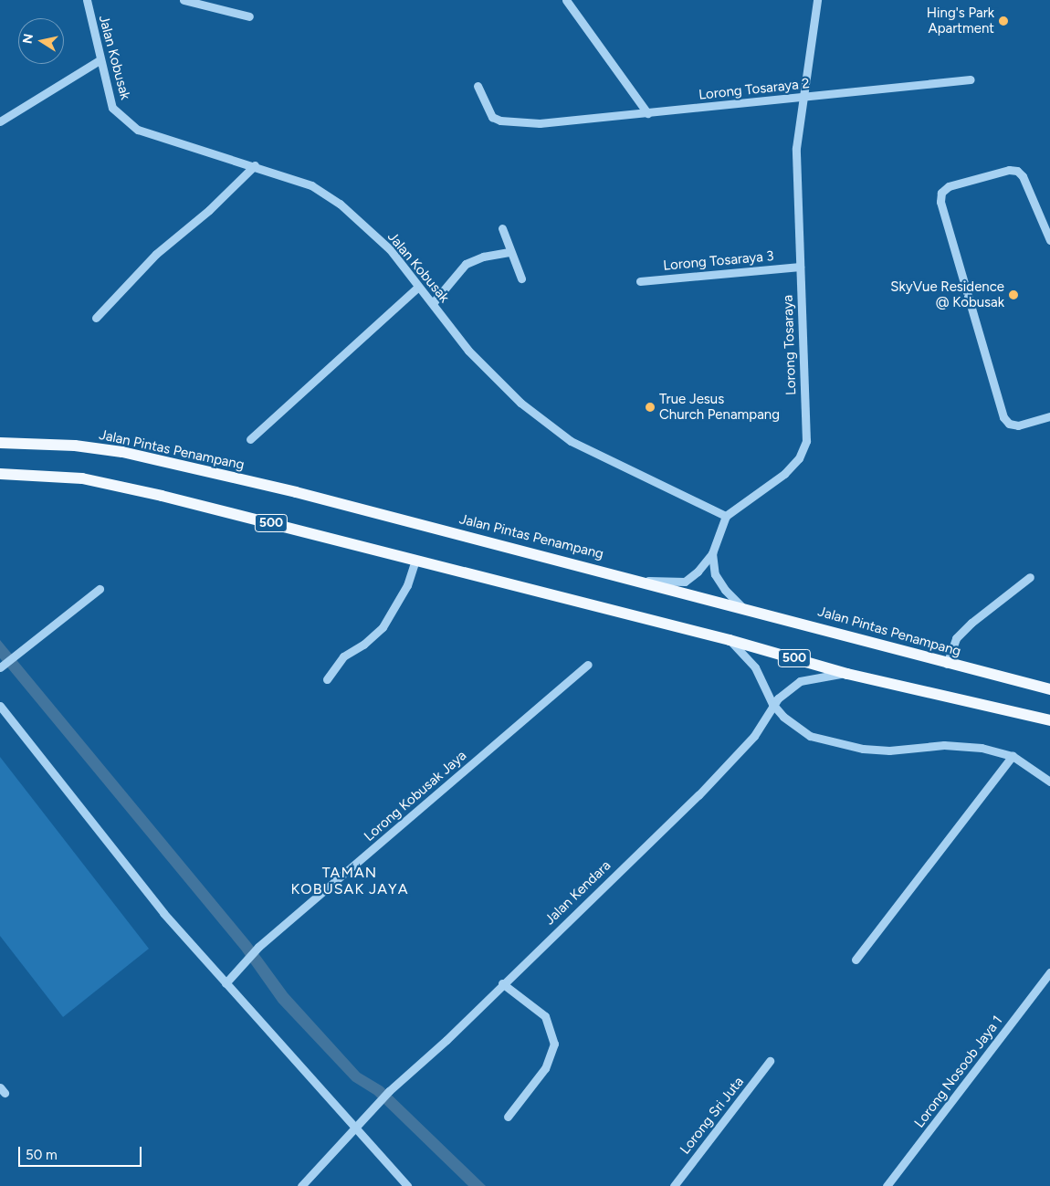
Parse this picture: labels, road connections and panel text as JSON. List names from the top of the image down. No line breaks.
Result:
{"streets":{"main road":["Jalan Pintas Penampang","500"],"street":["Jalan Kobusak","Lorong Tosaraya 2","Lorong Tosaraya 3","Lorong Tosaraya","Lorong Kobusak Jaya","Jalan Kendara","Lorong Nosoob Jaya 1","Lorong Sri Juta"]},"crossings":[["Jalan Kobusak","Lorong Tosaraya"],["Lorong Tosaraya 2","Lorong Tosaraya"],["Lorong Tosaraya 3","Lorong Tosaraya"]],"districts":["TAMAN KOBUSAK JAYA"],"places":["Hing's Park Apartment","SkyVue Residence @ Kobusak","True Jesus Church Penampang"],"scale_bar":"50 m","north":"left"}
